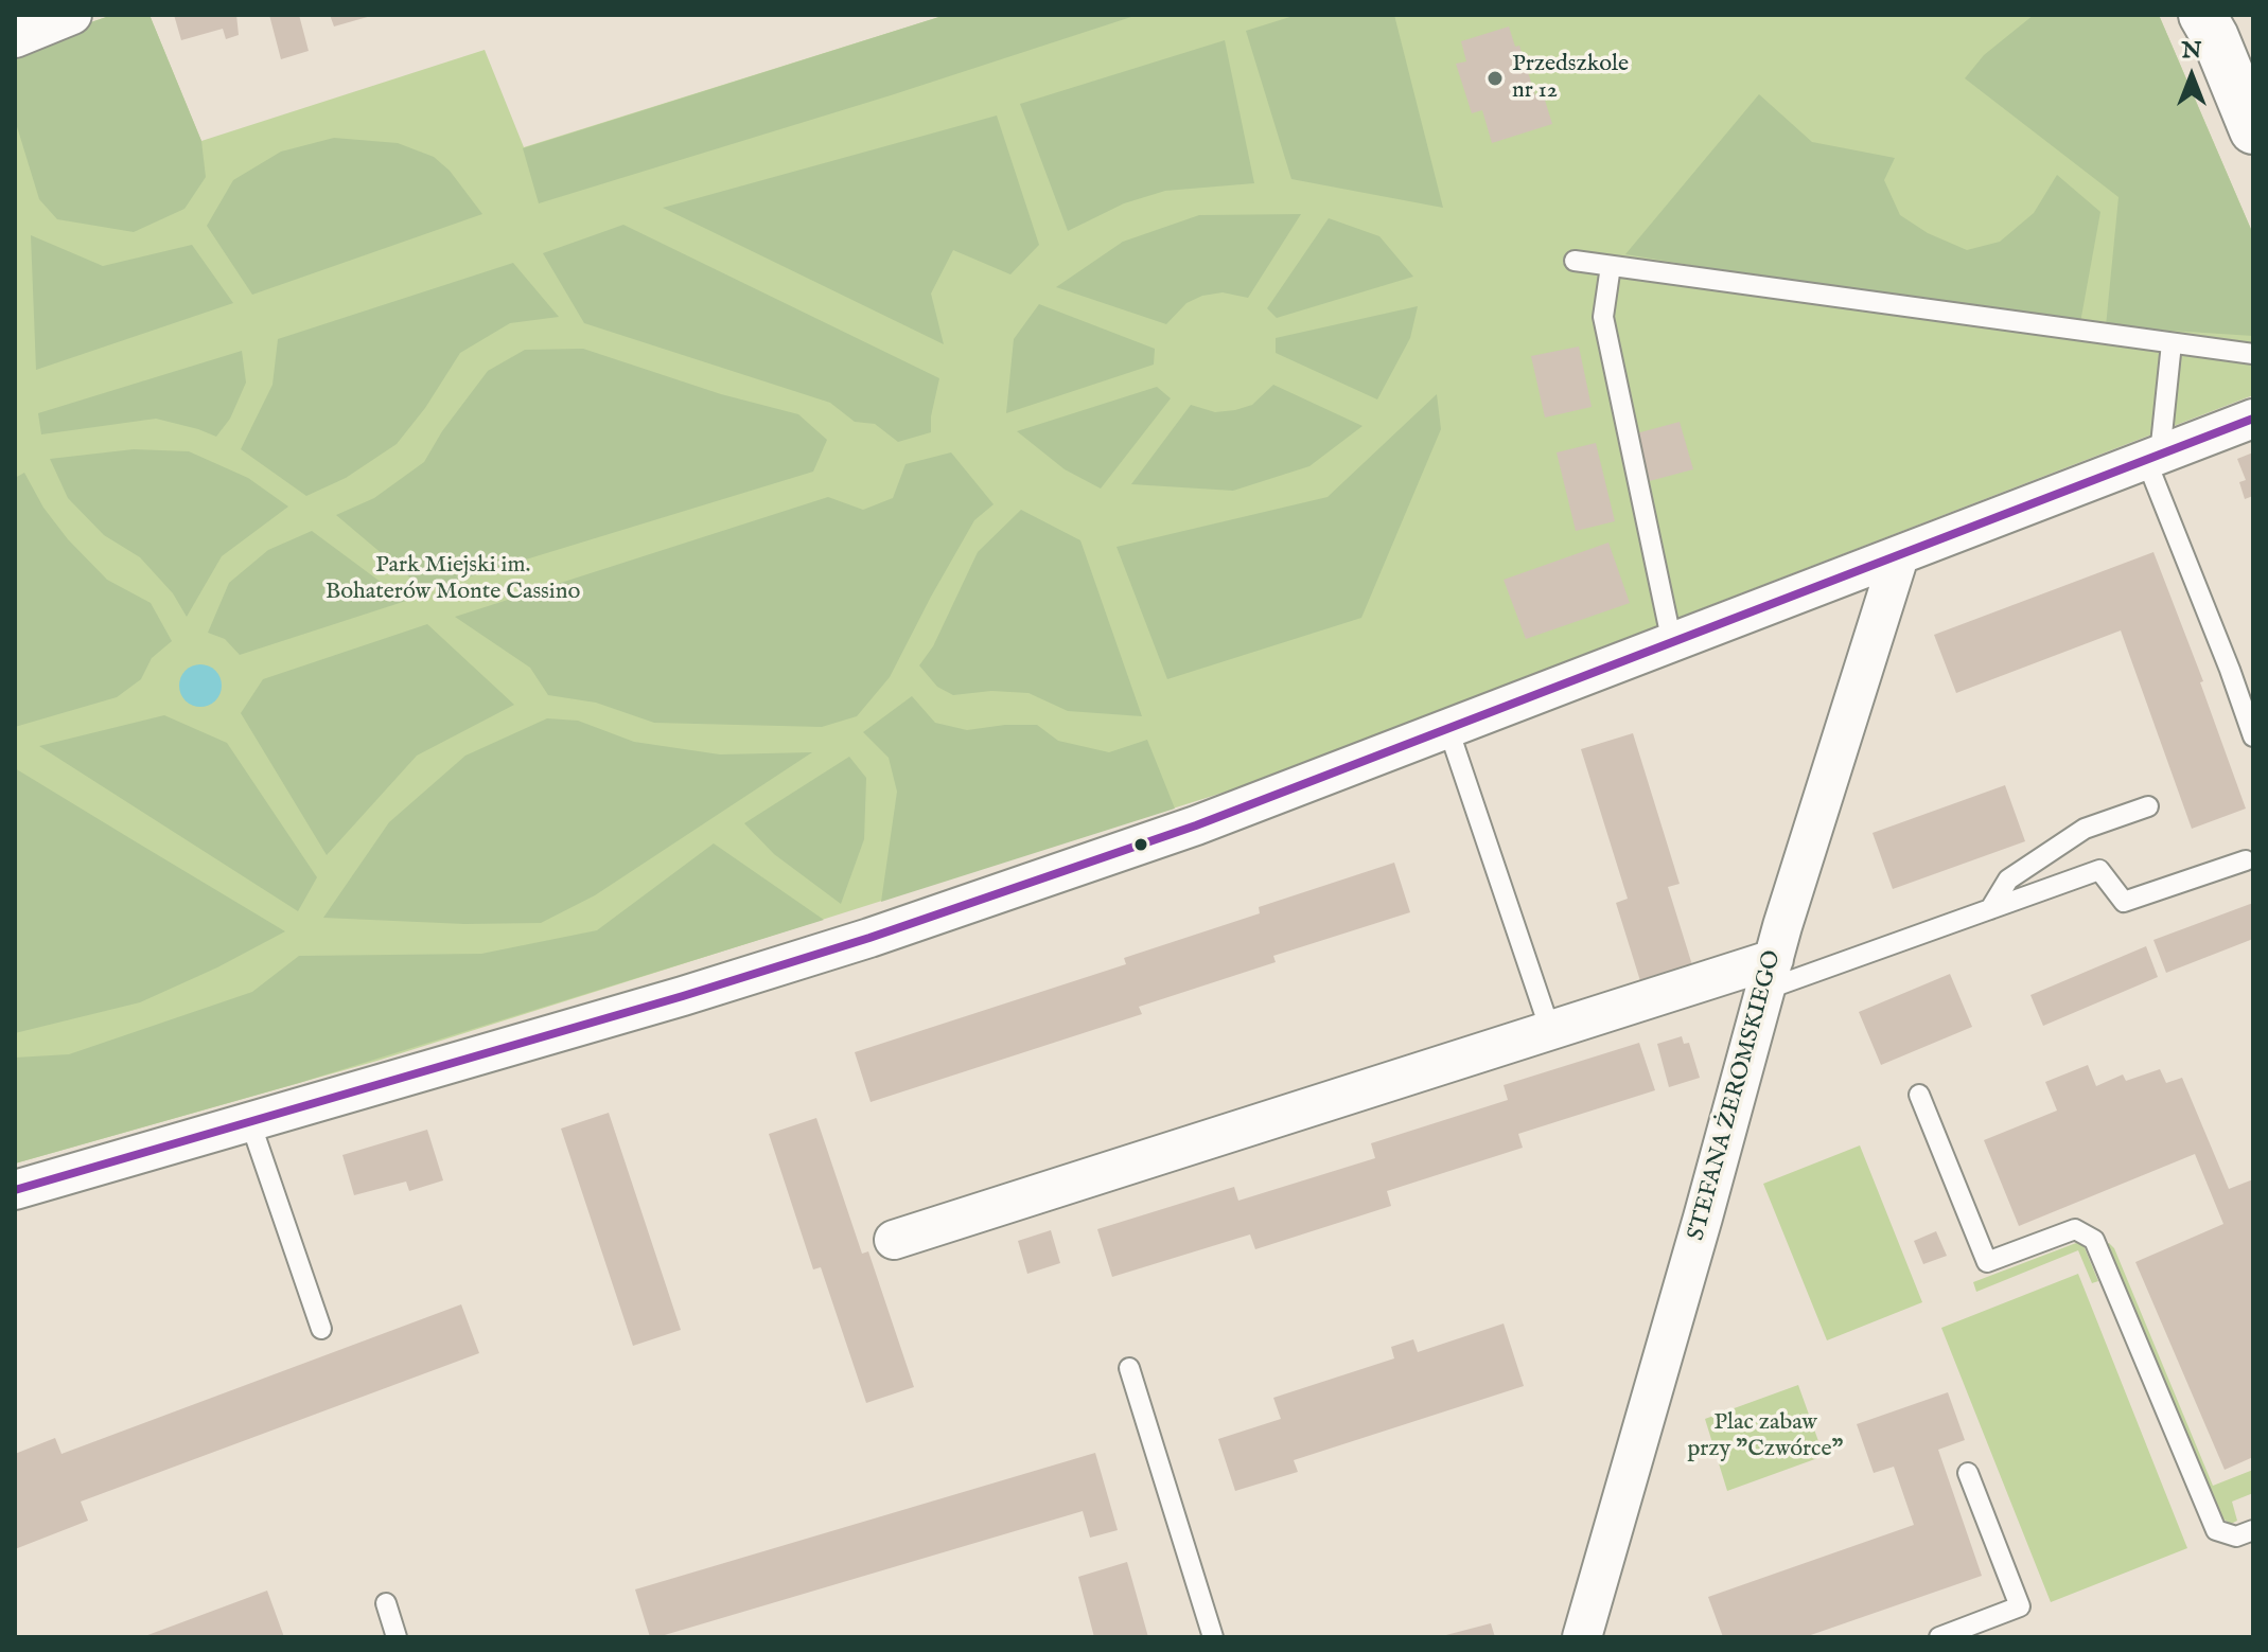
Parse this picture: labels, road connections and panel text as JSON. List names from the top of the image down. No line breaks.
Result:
{"streets":{"street":["STEFANA ŻEROMSKIEGO"]},"parks":["Park Miejski im. Bohaterów Monte Cassino","Plac zabaw przy \"Czwórce\""],"places":["Przedszkole nr 12"],"north":"top"}
